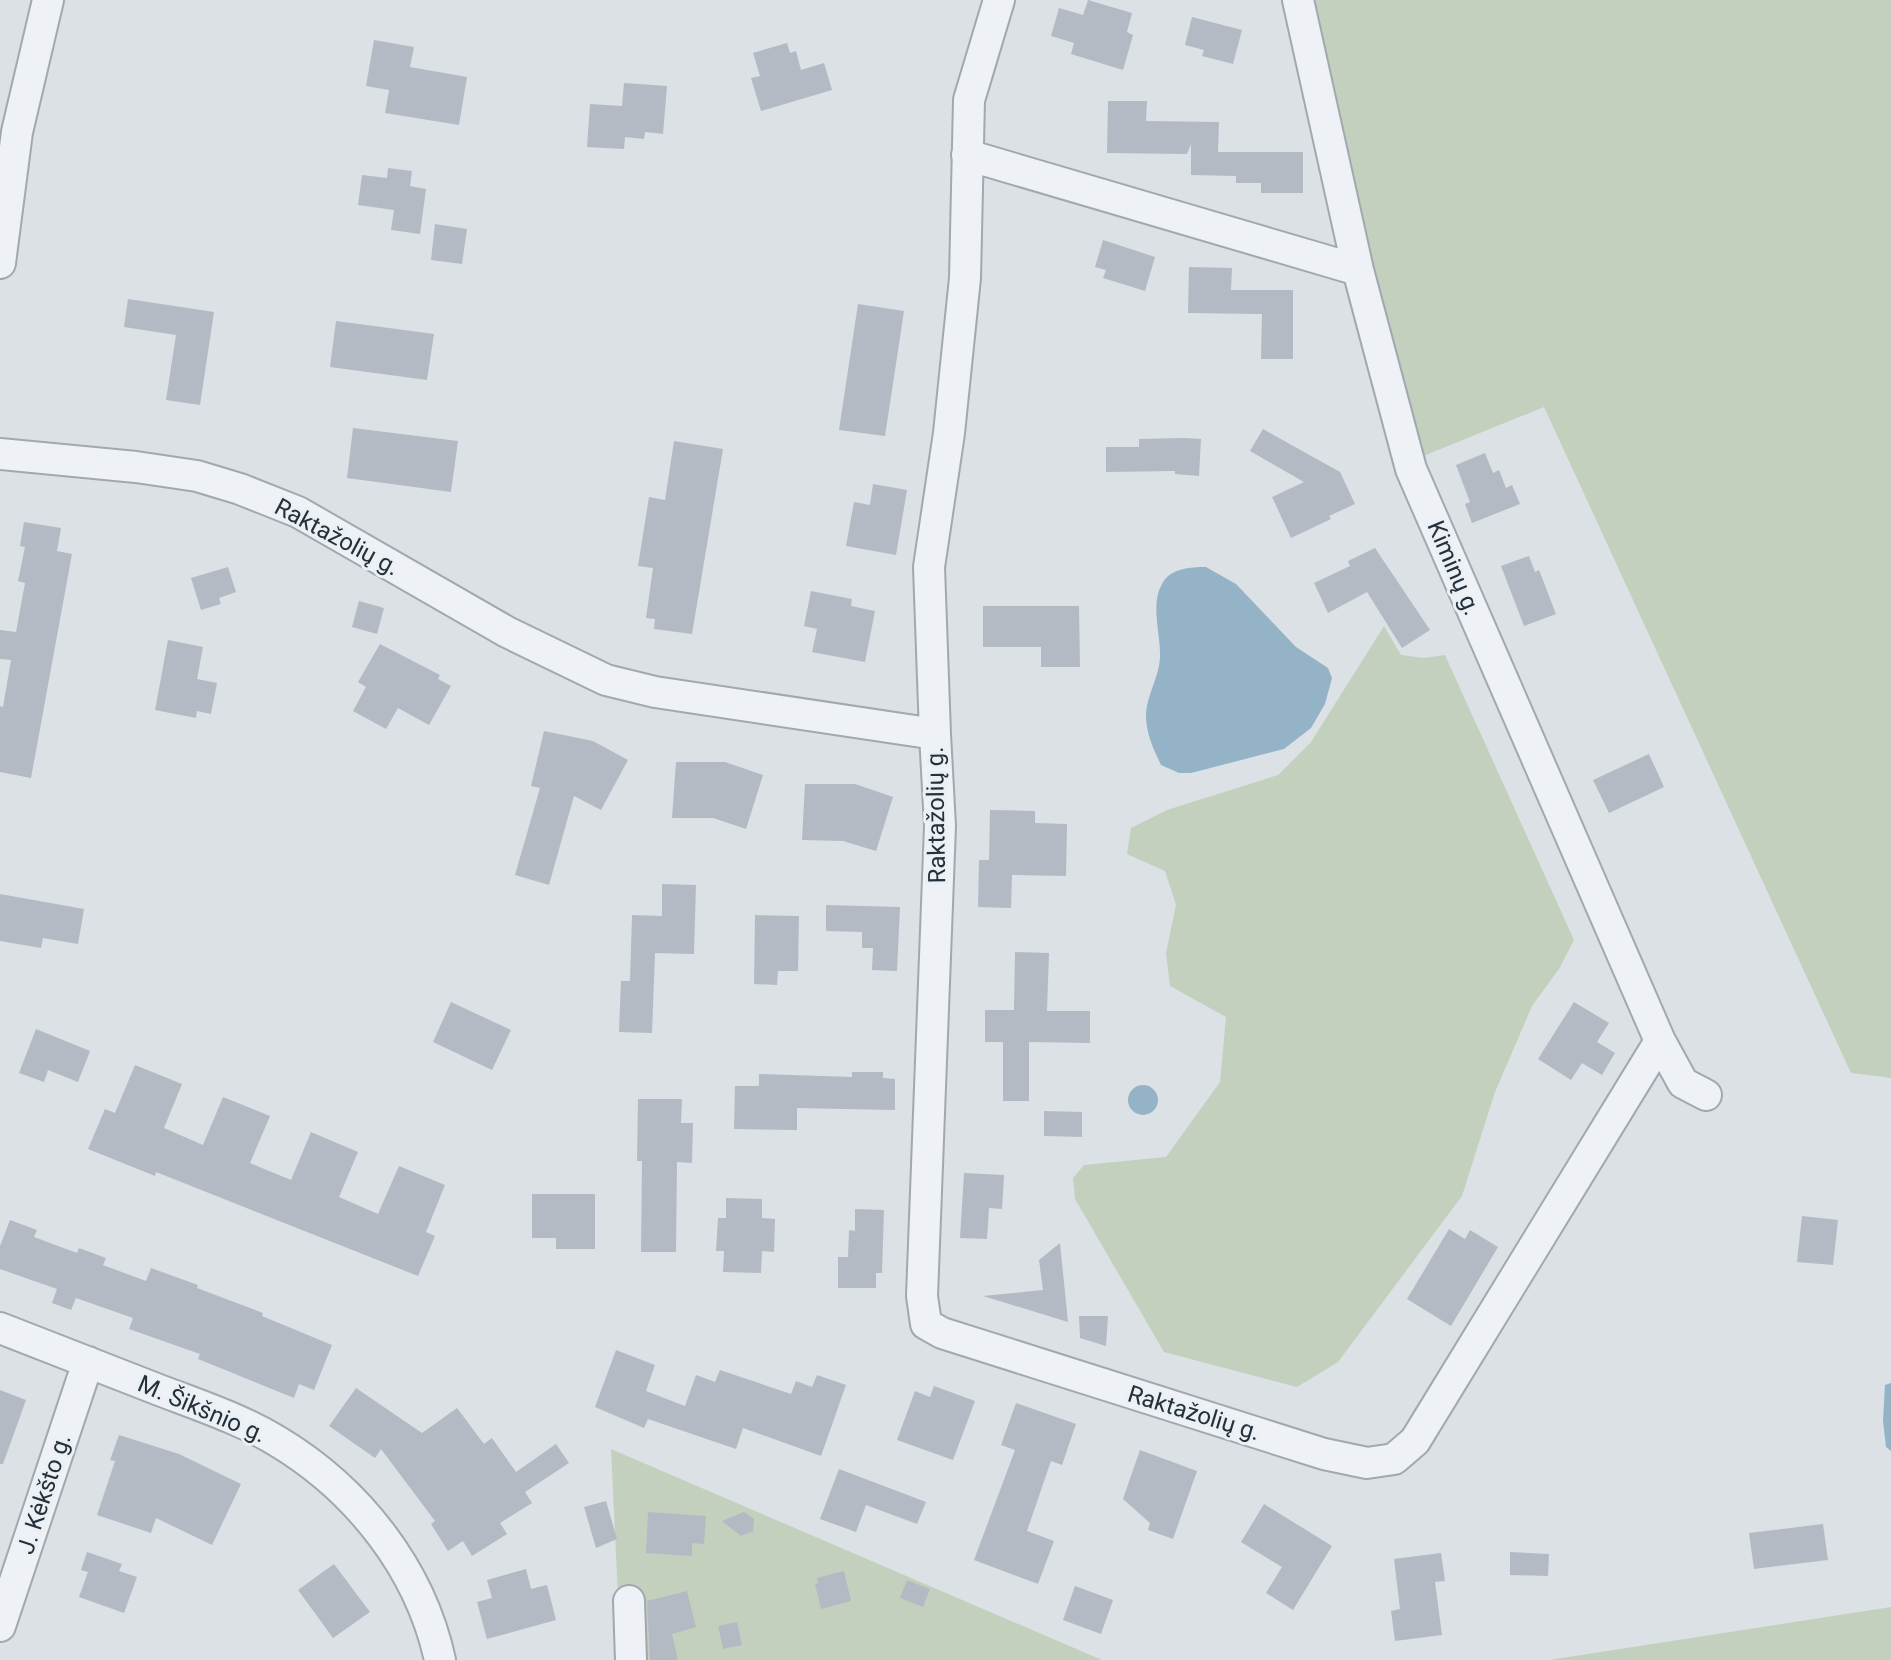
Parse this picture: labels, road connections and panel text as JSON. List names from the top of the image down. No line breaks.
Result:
{"streets":{"street":["Raktažolių g.","Kiminų g.","M. Šikšnio g.","J. Kėkšto g."]},"crossings":[["Raktažolių g.","Kiminų g."],["M. Šikšnio g.","J. Kėkšto g."]]}
